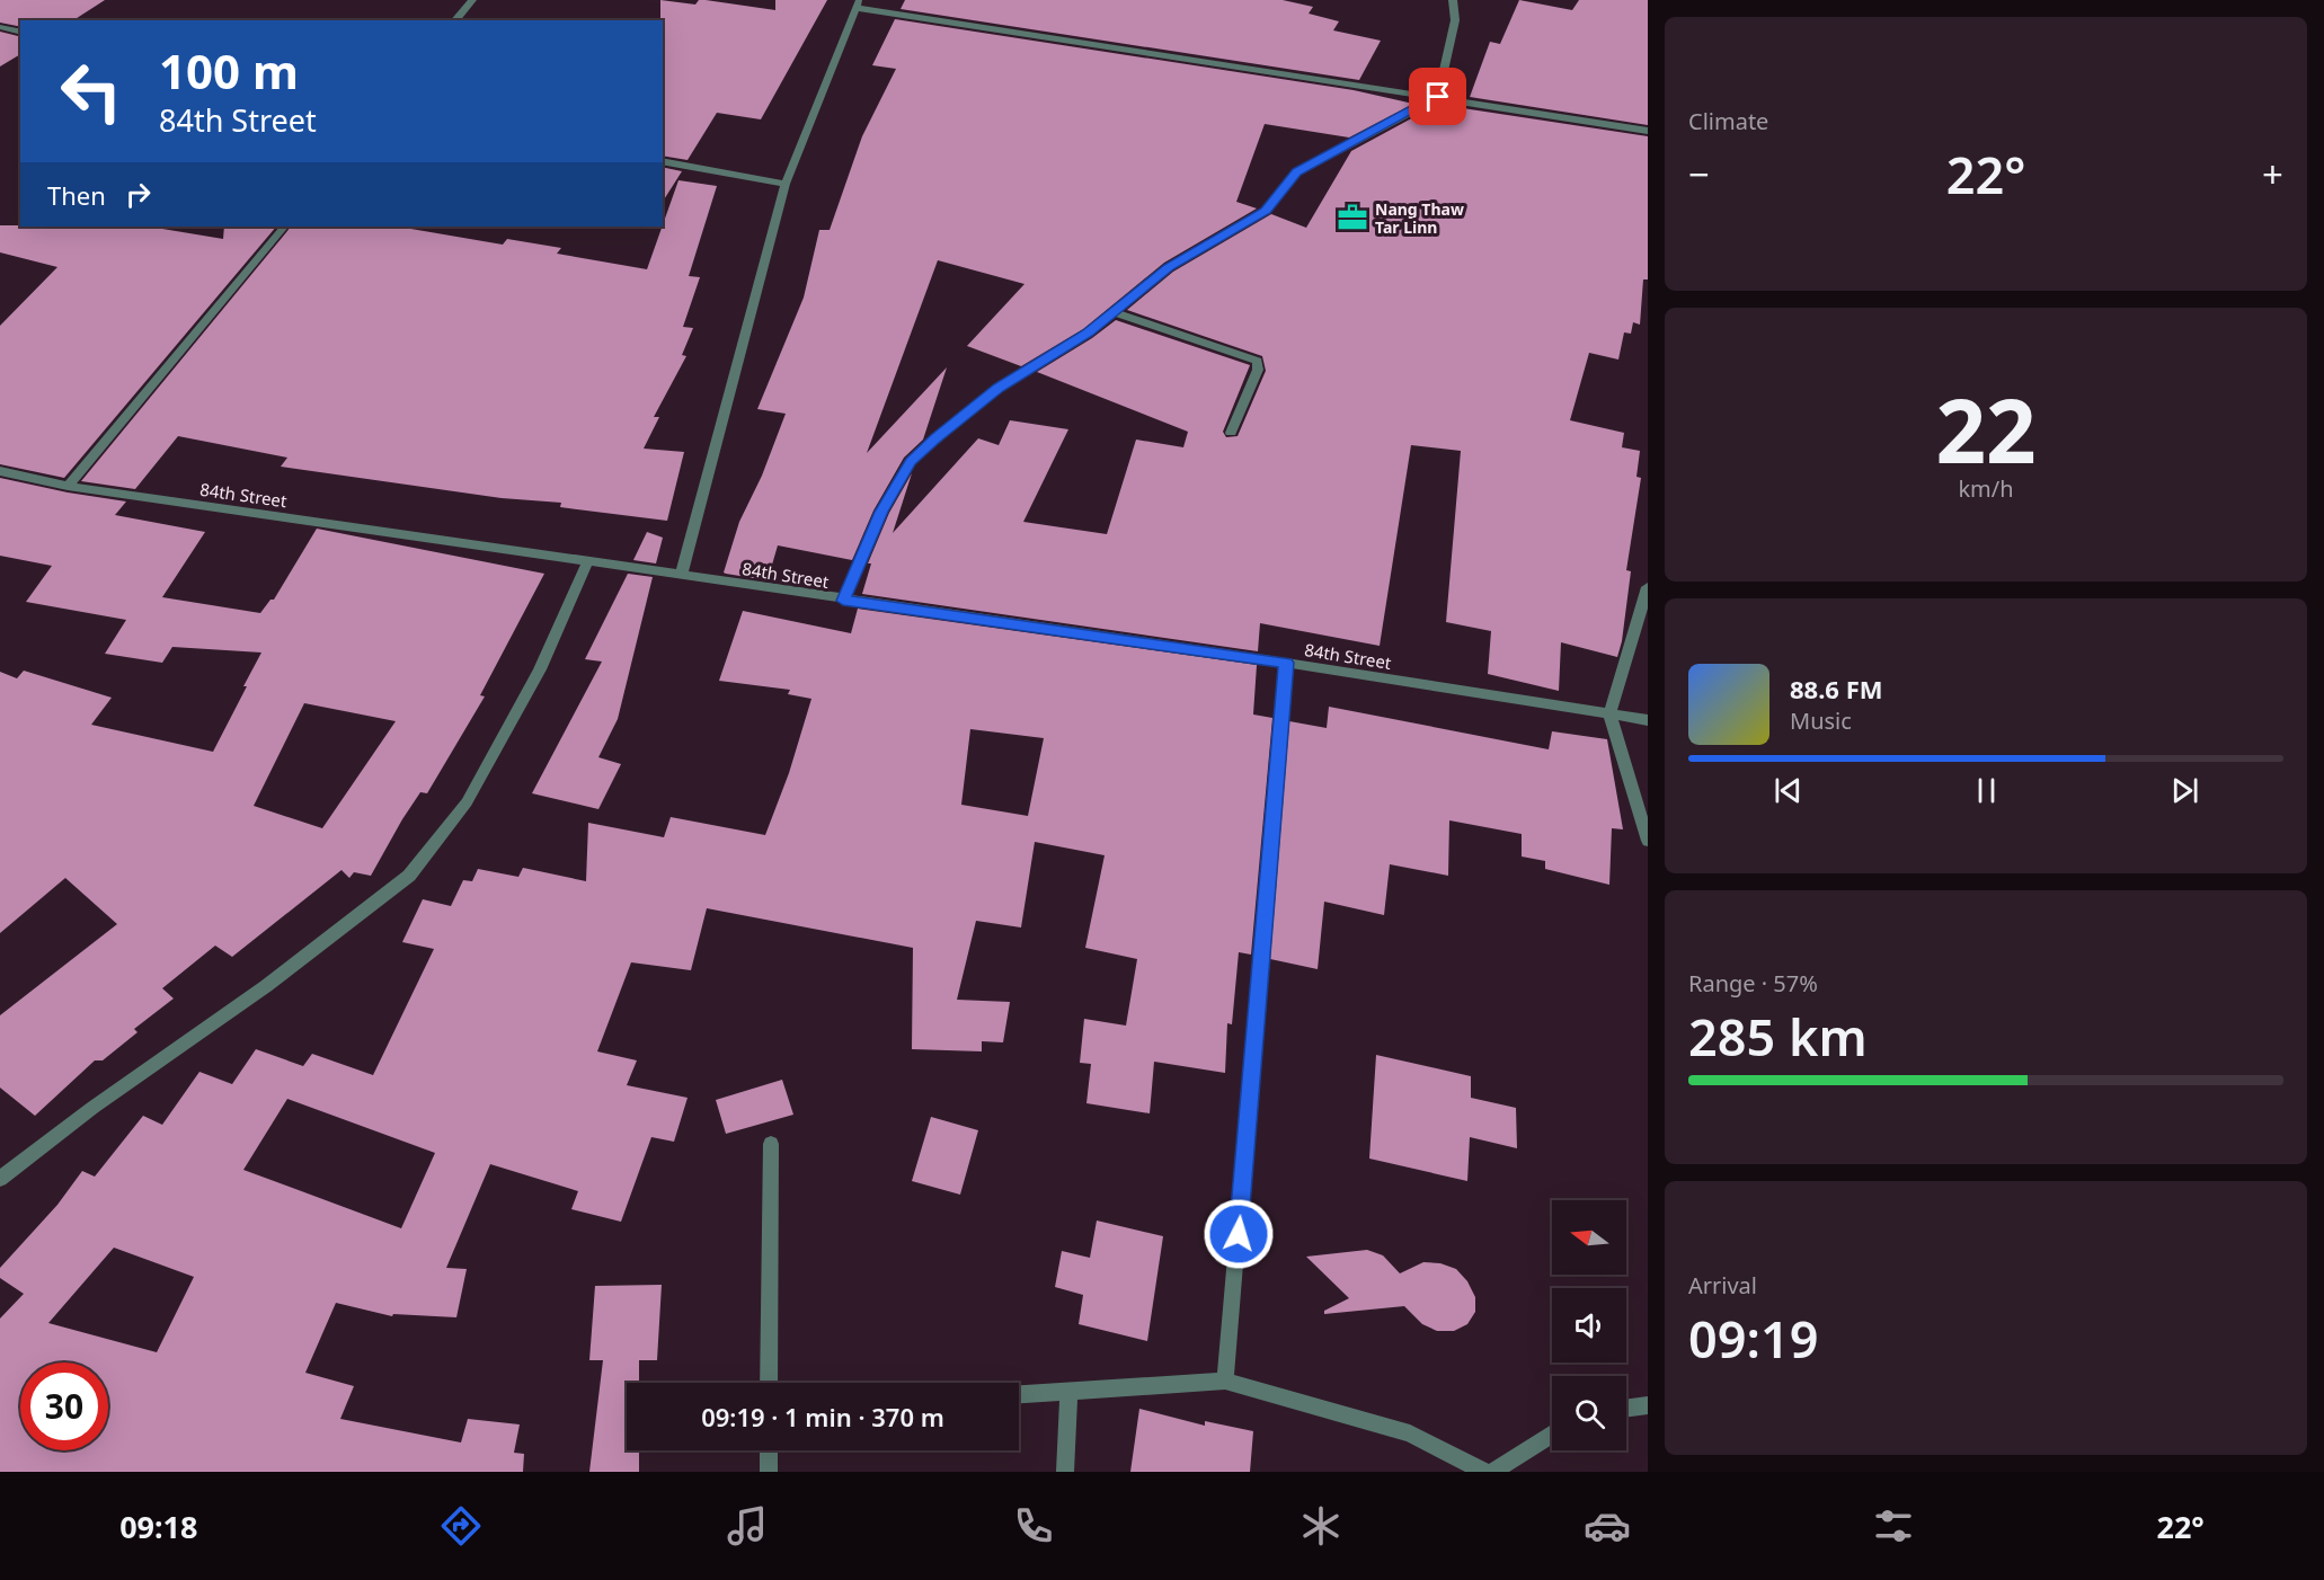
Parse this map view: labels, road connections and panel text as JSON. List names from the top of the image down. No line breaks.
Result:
{"streets":{"street":["84th Street"]},"places":{"office":["Nang Thaw Tar Linn"]},"north":"left","page":{"tile":["Climate",["22","km/h"],["Range · 57%","285 km"],["Arrival","09:19"]],"turn":["100 m","84th Street"],"heat":["−","22°","+"],"then":"Then","song":["88.6 FM","Music"],"limit":"30","trip":"09:19 · 1 min · 370 m","tabs":["09:18","22°"]}}
